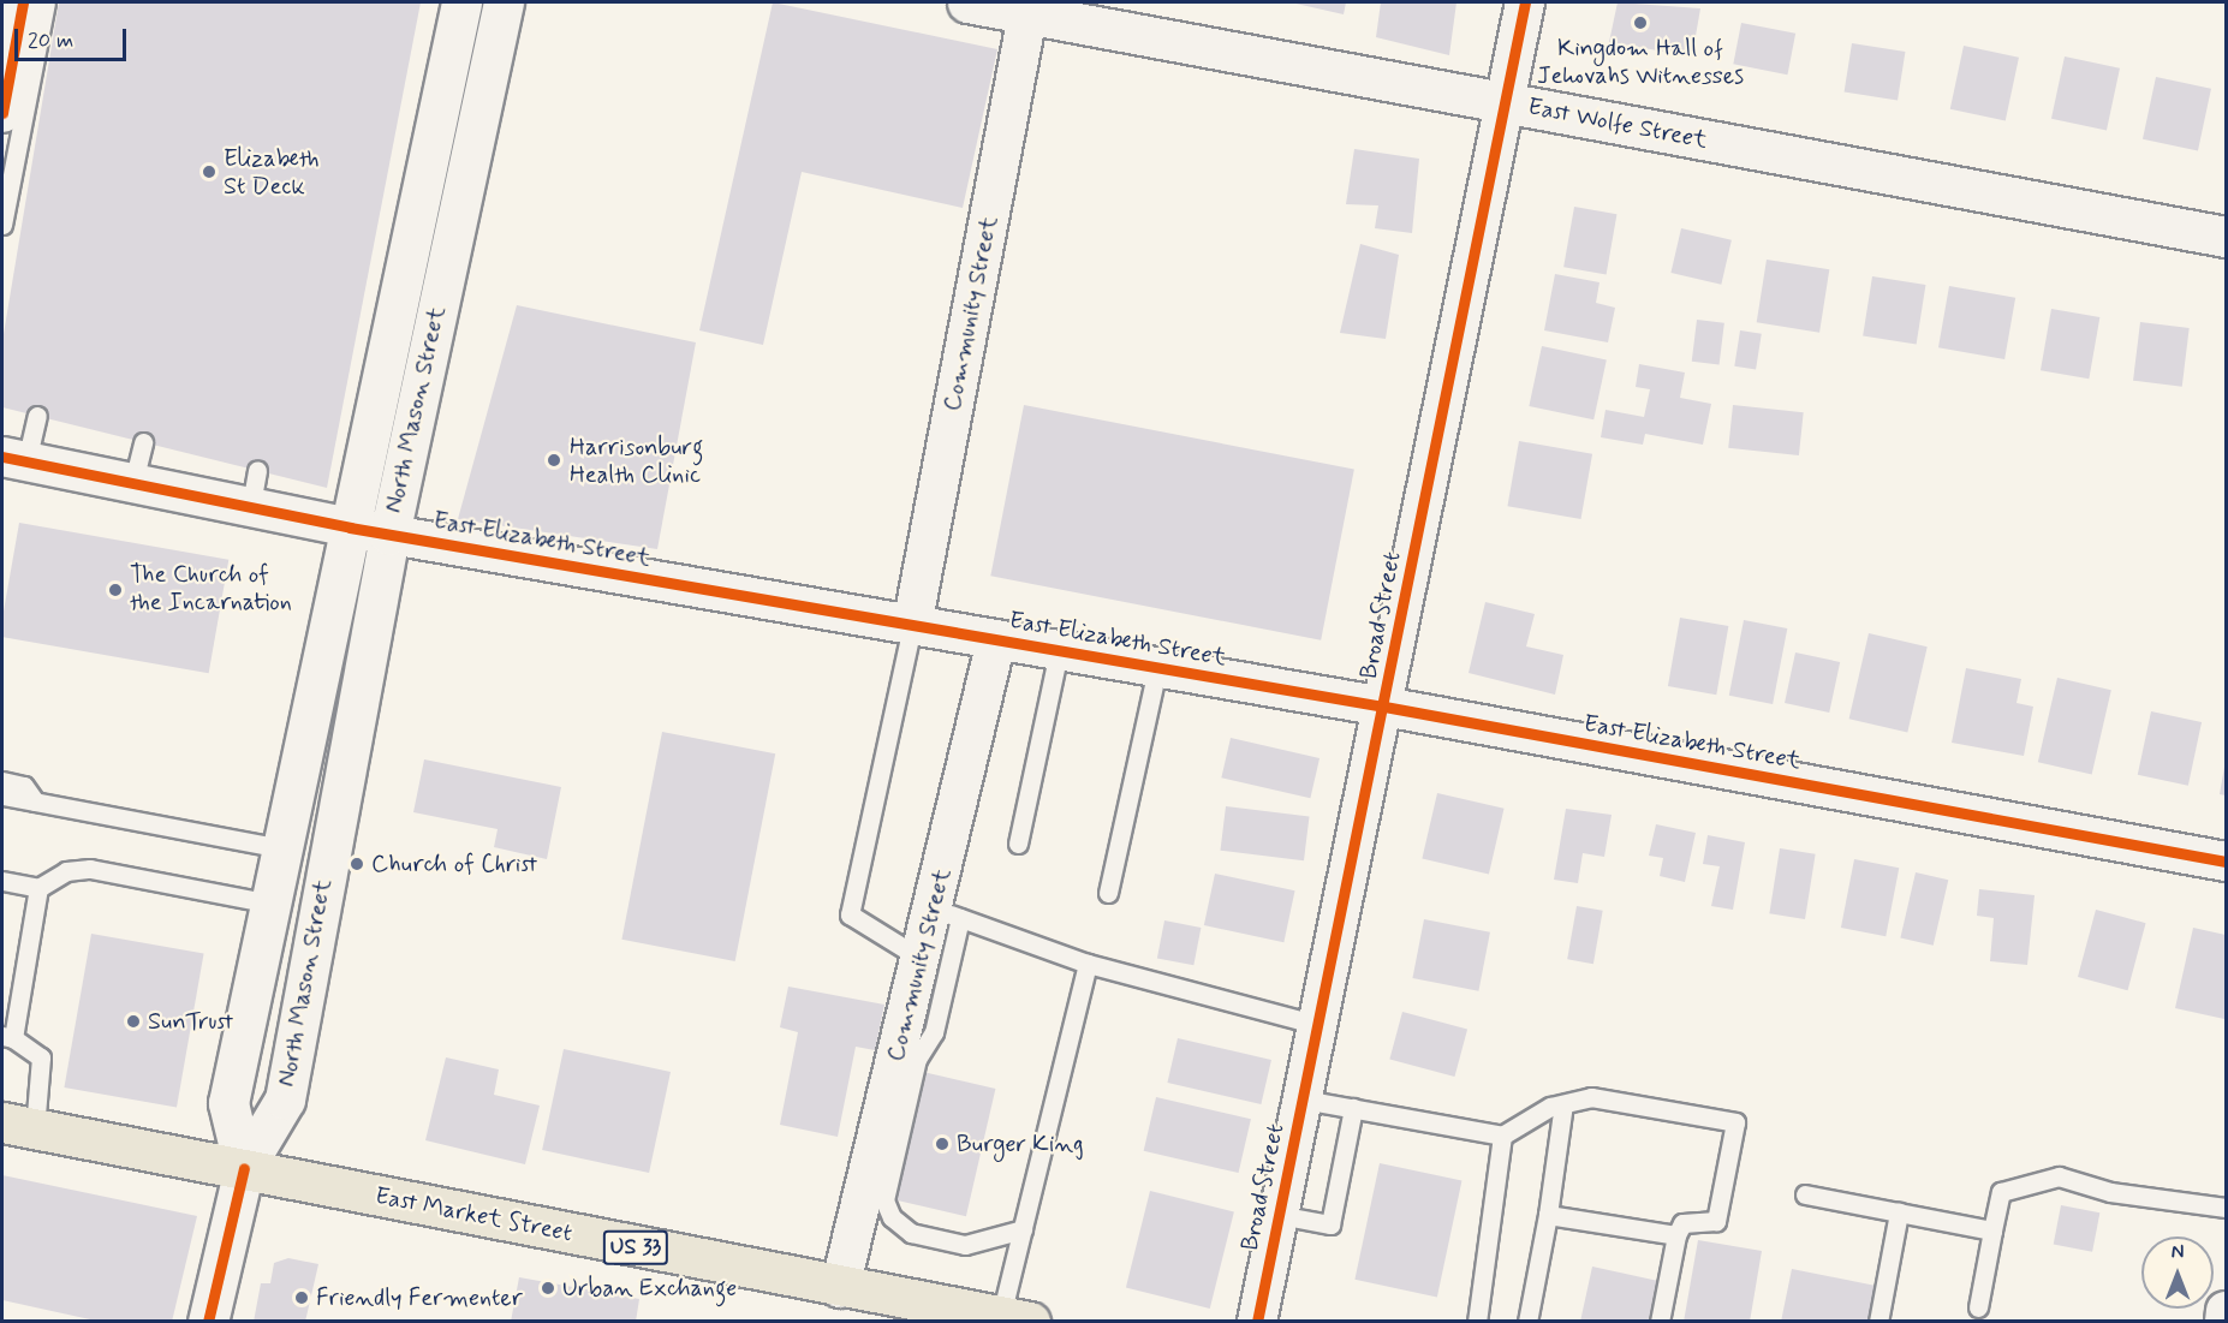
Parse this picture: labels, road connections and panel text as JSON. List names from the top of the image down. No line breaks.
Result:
{"streets":{"main road":["East Wolfe Street","North Mason Street","East Market Street","US 33"],"street":["Community Street","East Elizabeth Street","Broad Street"]},"crossings":[["East Wolfe Street","Community Street"],["East Wolfe Street","Broad Street"],["Community Street","East Elizabeth Street"],["Community Street","East Market Street"],["North Mason Street","East Elizabeth Street"],["North Mason Street","East Market Street"],["East Elizabeth Street","Broad Street"]],"places":["Kingdom Hall of Jehovahs Witnesses","Elizabeth St Deck","Harrisonburg Health Clinic","The Church of the Incarnation","Church of Christ","SunTrust","Burger King","Urban Exchange","Friendly Fermenter"],"scale_bar":"20 m","north":"top"}
